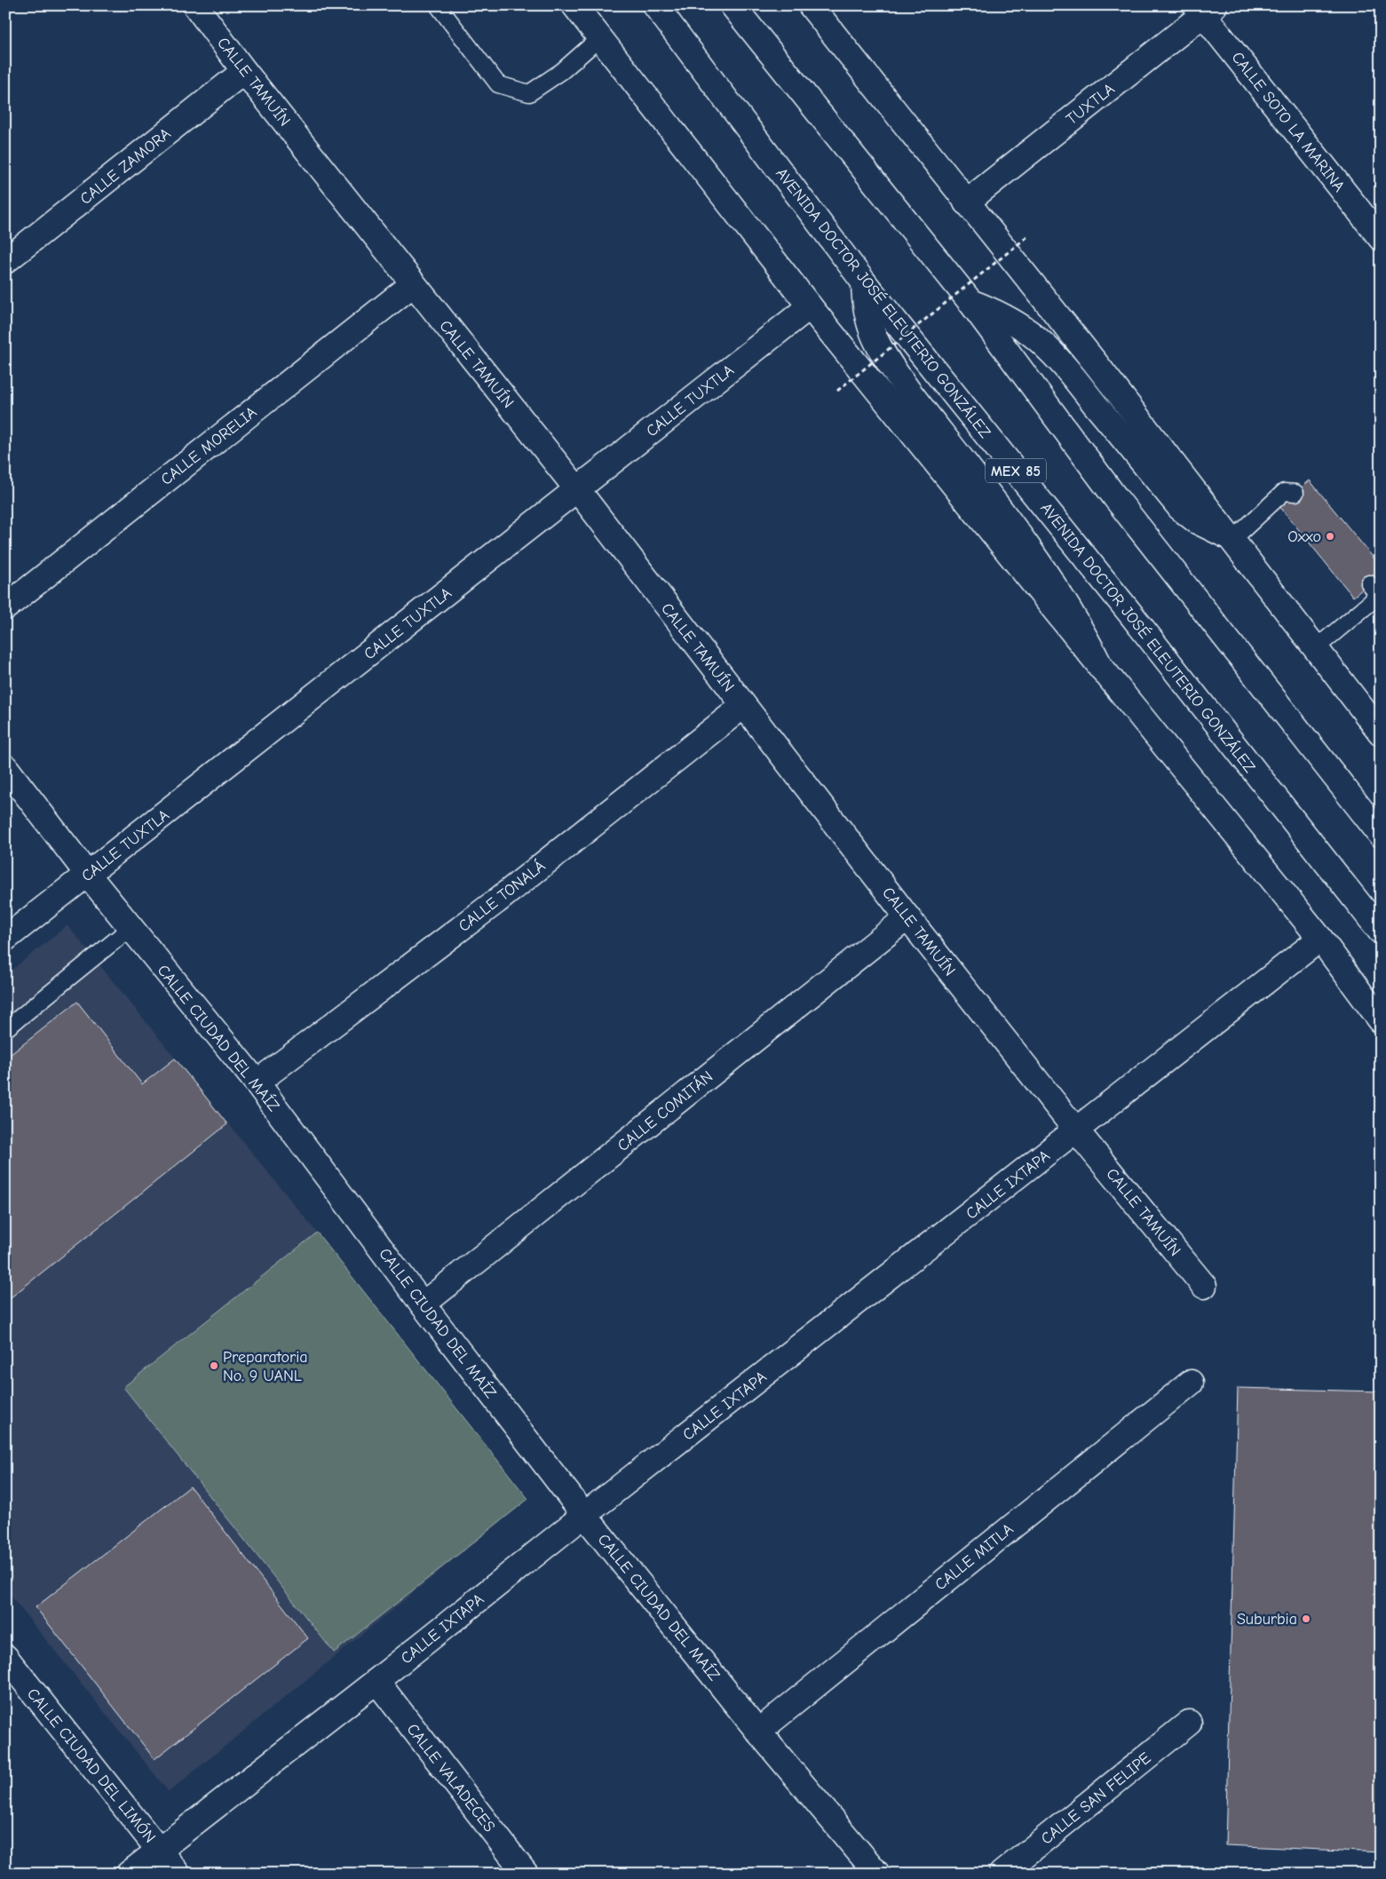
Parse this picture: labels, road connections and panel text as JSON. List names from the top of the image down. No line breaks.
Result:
{"streets":{"main road":["CALLE TAMUÍN","TUXTLA","CALLE SOTO LA MARINA","CALLE ZAMORA","AVENIDA DOCTOR JOSÉ ELEUTERIO GONZÁLEZ","CALLE TUXTLA","CALLE MORELIA","MEX 85","CALLE TONALÁ","CALLE CIUDAD DEL MAÍZ","CALLE COMITÁN","CALLE IXTAPA","CALLE MITLA","CALLE CIUDAD DEL LIMÓN","CALLE VALADECES","CALLE SAN FELIPE"]},"crossings":[["CALLE TAMUÍN","CALLE ZAMORA"],["CALLE TAMUÍN","CALLE TUXTLA"],["CALLE TAMUÍN","CALLE MORELIA"],["CALLE TAMUÍN","CALLE TONALÁ"],["CALLE TAMUÍN","CALLE COMITÁN"],["CALLE TAMUÍN","CALLE IXTAPA"],["TUXTLA","CALLE SOTO LA MARINA"],["CALLE TUXTLA","CALLE CIUDAD DEL MAÍZ"],["CALLE TONALÁ","CALLE CIUDAD DEL MAÍZ"],["CALLE CIUDAD DEL MAÍZ","CALLE COMITÁN"],["CALLE CIUDAD DEL MAÍZ","CALLE IXTAPA"],["CALLE CIUDAD DEL MAÍZ","CALLE MITLA"],["CALLE IXTAPA","CALLE CIUDAD DEL LIMÓN"],["CALLE IXTAPA","CALLE VALADECES"]],"places":["Oxxo","Preparatoria No. 9 UANL","Suburbia"]}
